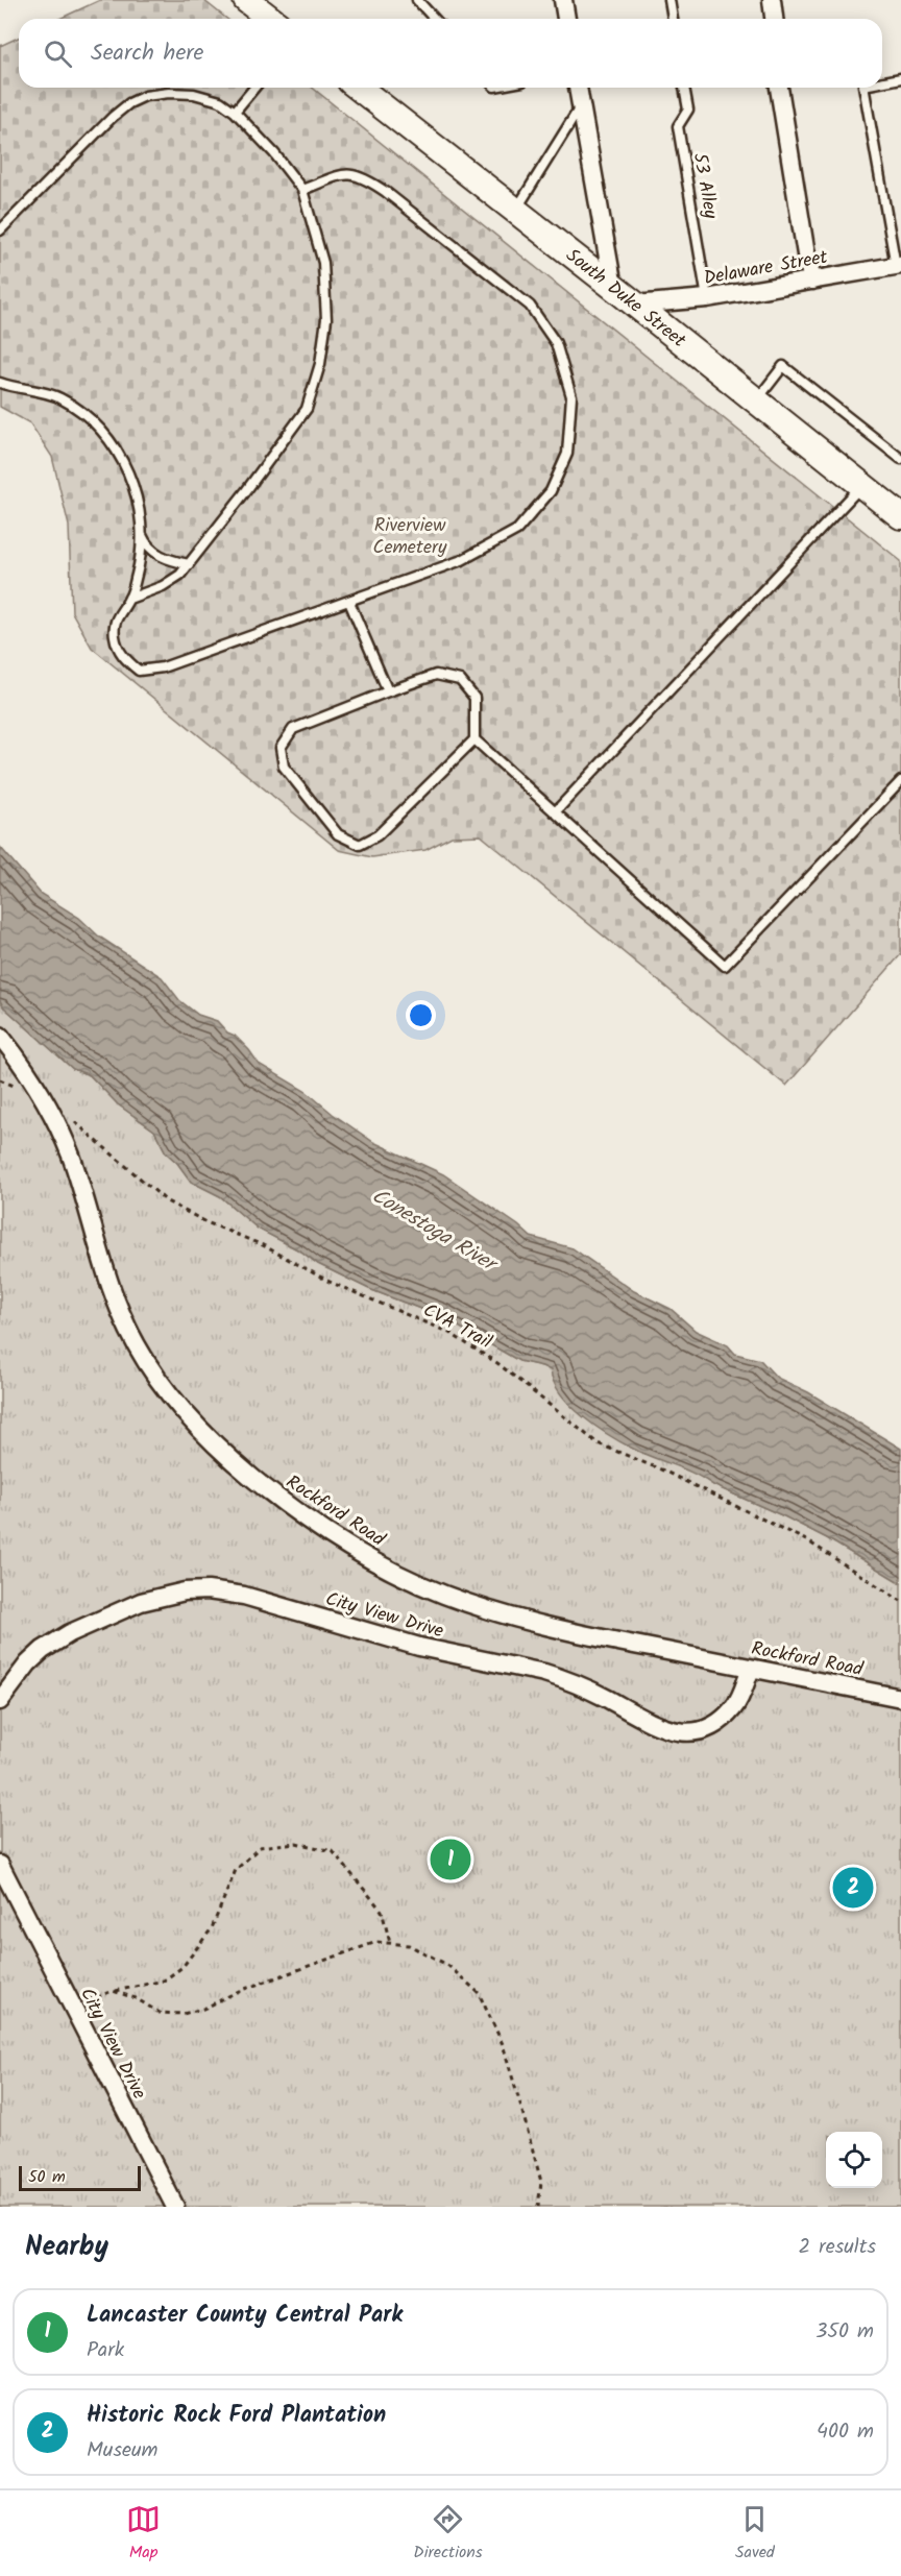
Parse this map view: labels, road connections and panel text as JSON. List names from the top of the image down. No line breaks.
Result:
{"streets":{"main road":["South Duke Street"],"street":["Delaware Street","Rockford Road","City View Drive"],"lane":["53 Alley"],"path":["CVA Trail"]},"crossings":[["53 Alley","Delaware Street"],["Delaware Street","South Duke Street"],["Rockford Road","City View Drive"]],"water":["Conestoga River"],"parks":["Riverview Cemetery"],"scale_bar":"50 m","page":{"search":"Search here","pins":["1","2"],"scale":"50 m","heading":["Nearby","2 results"],"list":[{"mark":"1","name":"Lancaster County Central Park","note":"Park","value":"350 m"},{"mark":"2","name":"Historic Rock Ford Plantation","note":"Museum","value":"400 m"}],"nav":["Map","Directions","Saved"]}}
